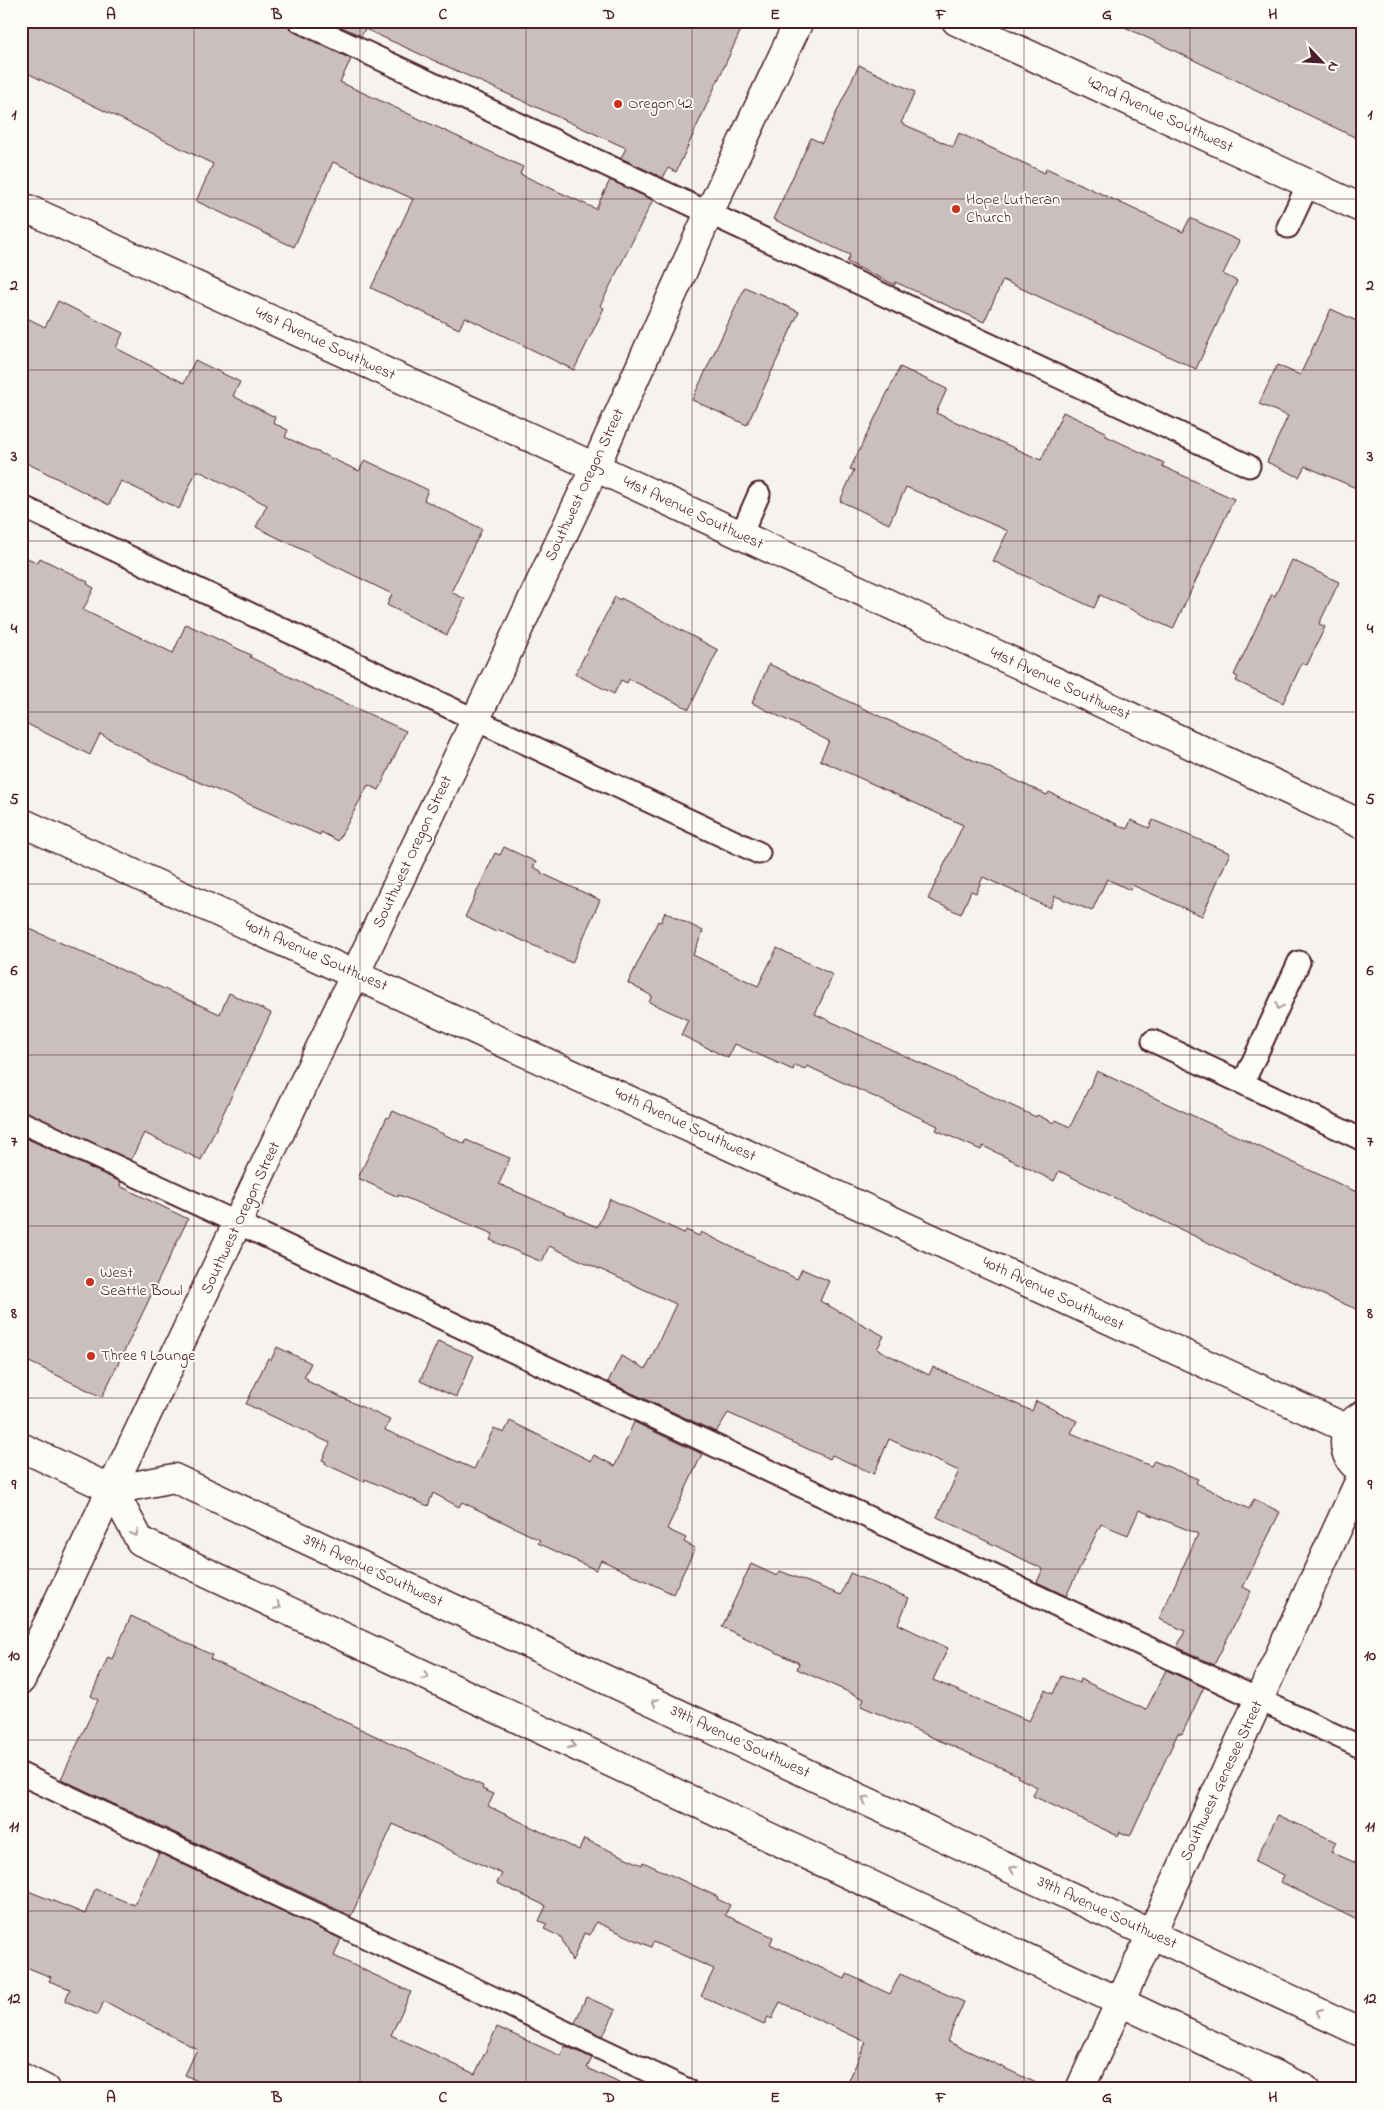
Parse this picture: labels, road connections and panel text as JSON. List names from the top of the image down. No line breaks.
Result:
{"streets":{"street":["42nd Avenue Southwest","41st Avenue Southwest","Southwest Oregon Street","40th Avenue Southwest","39th Avenue Southwest","Southwest Genesee Street"]},"crossings":[["41st Avenue Southwest","Southwest Oregon Street"],["Southwest Oregon Street","40th Avenue Southwest"],["Southwest Oregon Street","39th Avenue Southwest"],["39th Avenue Southwest","Southwest Genesee Street"]],"places":["Oregon 42","Hope Lutheran Church","West Seattle Bowl","Three 9 Lounge"],"north":"bottom right","grid":{"columns":["A","B","C","D","E","F","G","H"],"rows":["1","2","3","4","5","6","7","8","9","10","11","12"]}}
